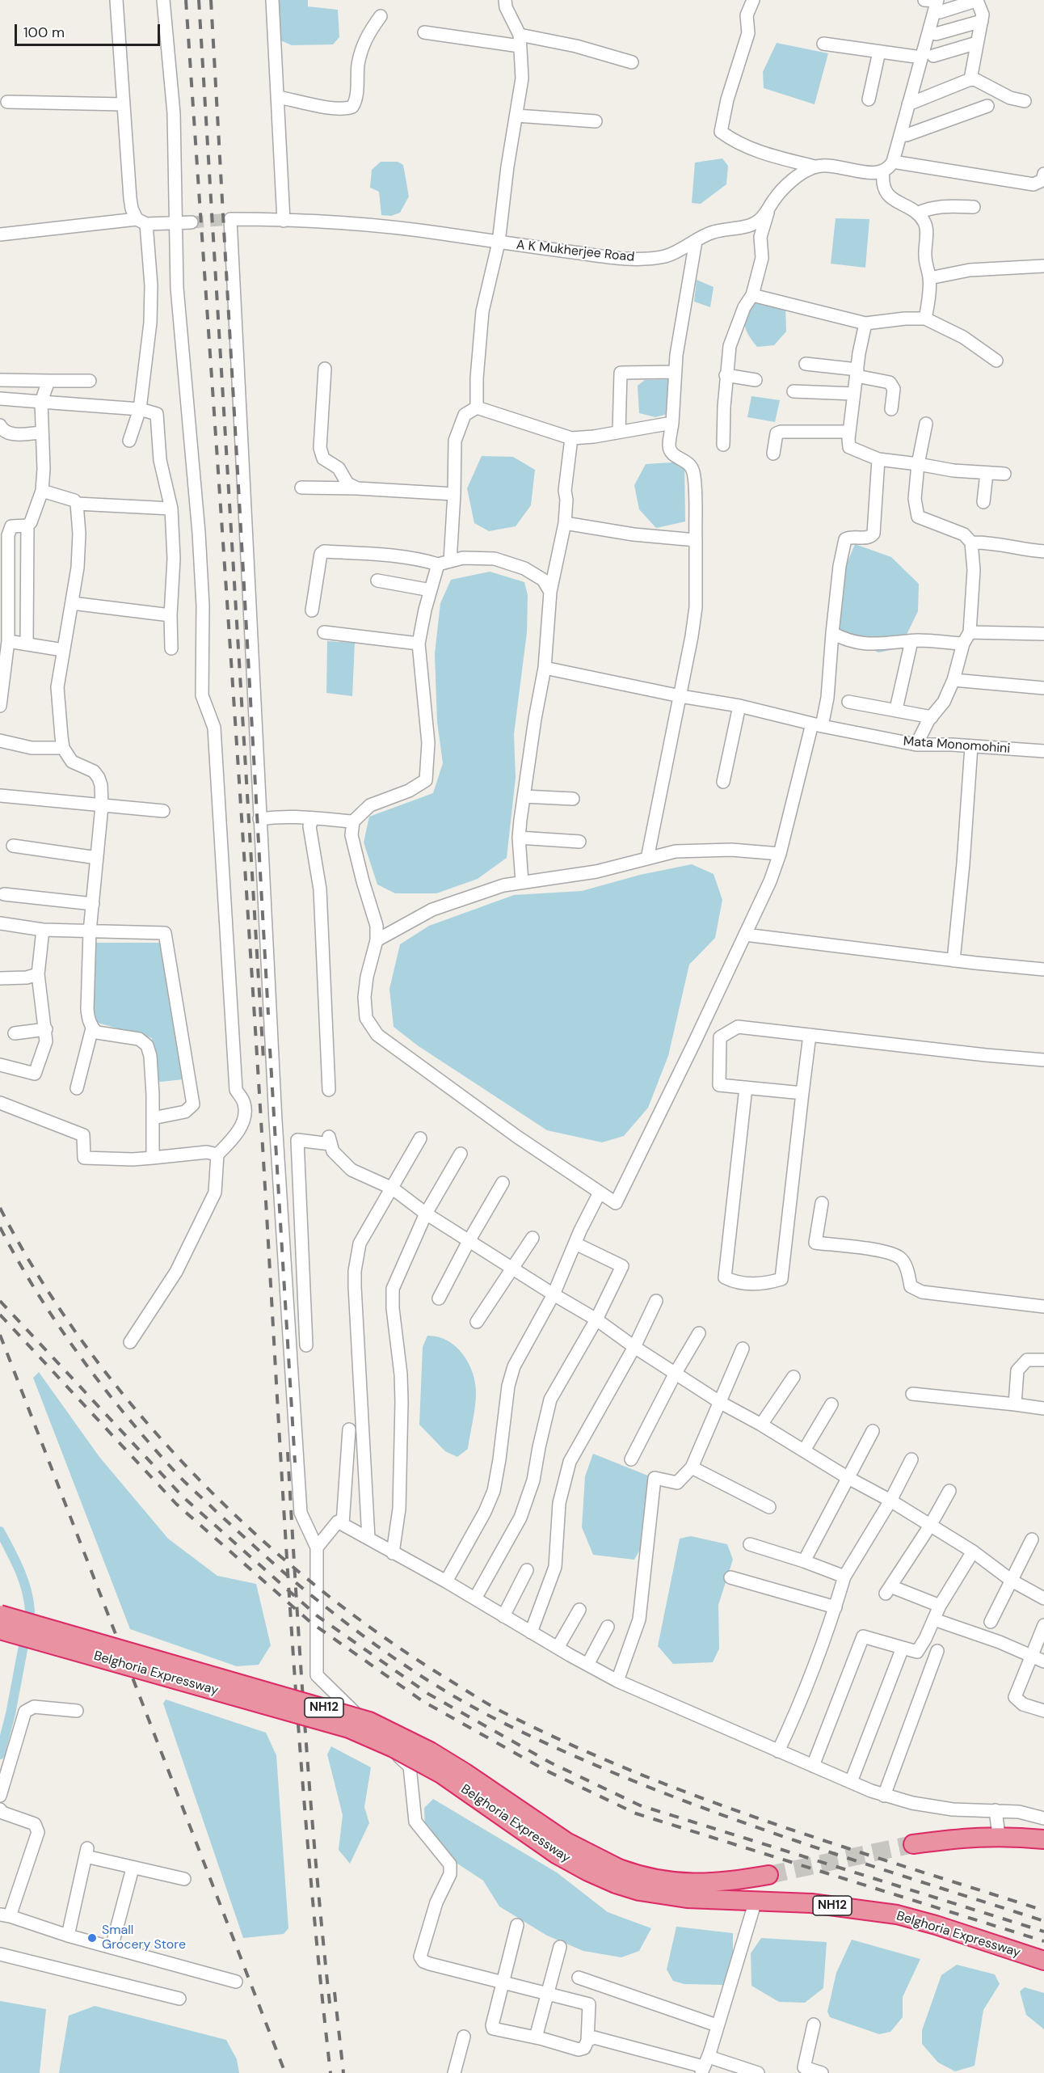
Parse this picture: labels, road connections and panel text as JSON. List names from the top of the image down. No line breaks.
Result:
{"streets":{"highway":["Belghoria Expressway","NH12"],"street":["A K Mukherjee Road","Mata Monomohini"]},"places":["Small Grocery Store"],"scale_bar":"100 m"}
